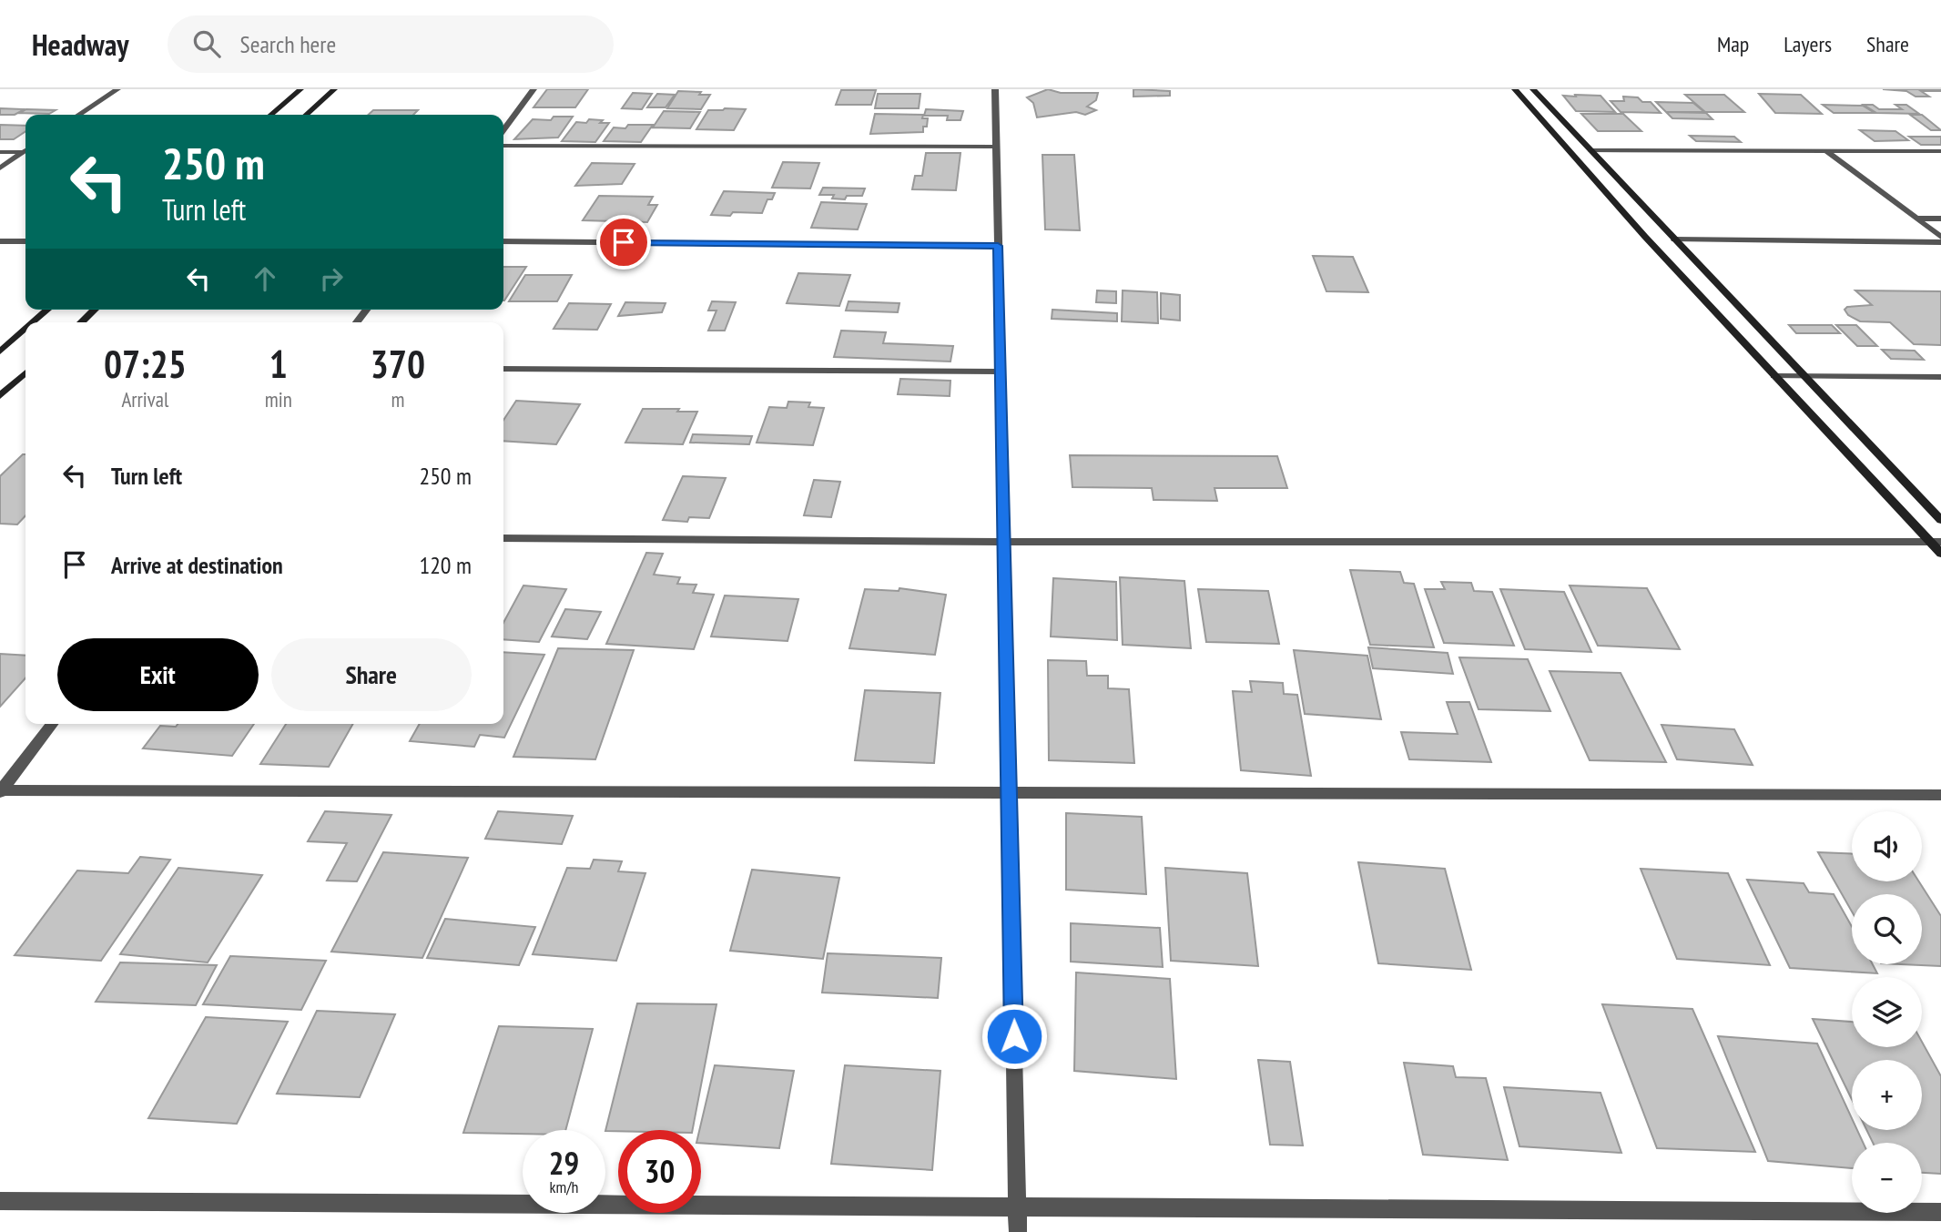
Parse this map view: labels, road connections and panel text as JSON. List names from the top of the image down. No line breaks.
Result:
{"page":{"header":"Headway","search":"Search here","nav":["Map","Layers","Share"],"turn":["250 m","Turn left"],"eta":["07:25","Arrival","1","min","370","m"],"list":[{"name":"Turn left","value":"250 m"},{"name":"Arrive at destination","value":"120 m"}],"buttons":["Exit","Share"],"map_buttons":["+","−"],"speed":"29 km/h","limit":"30"}}
